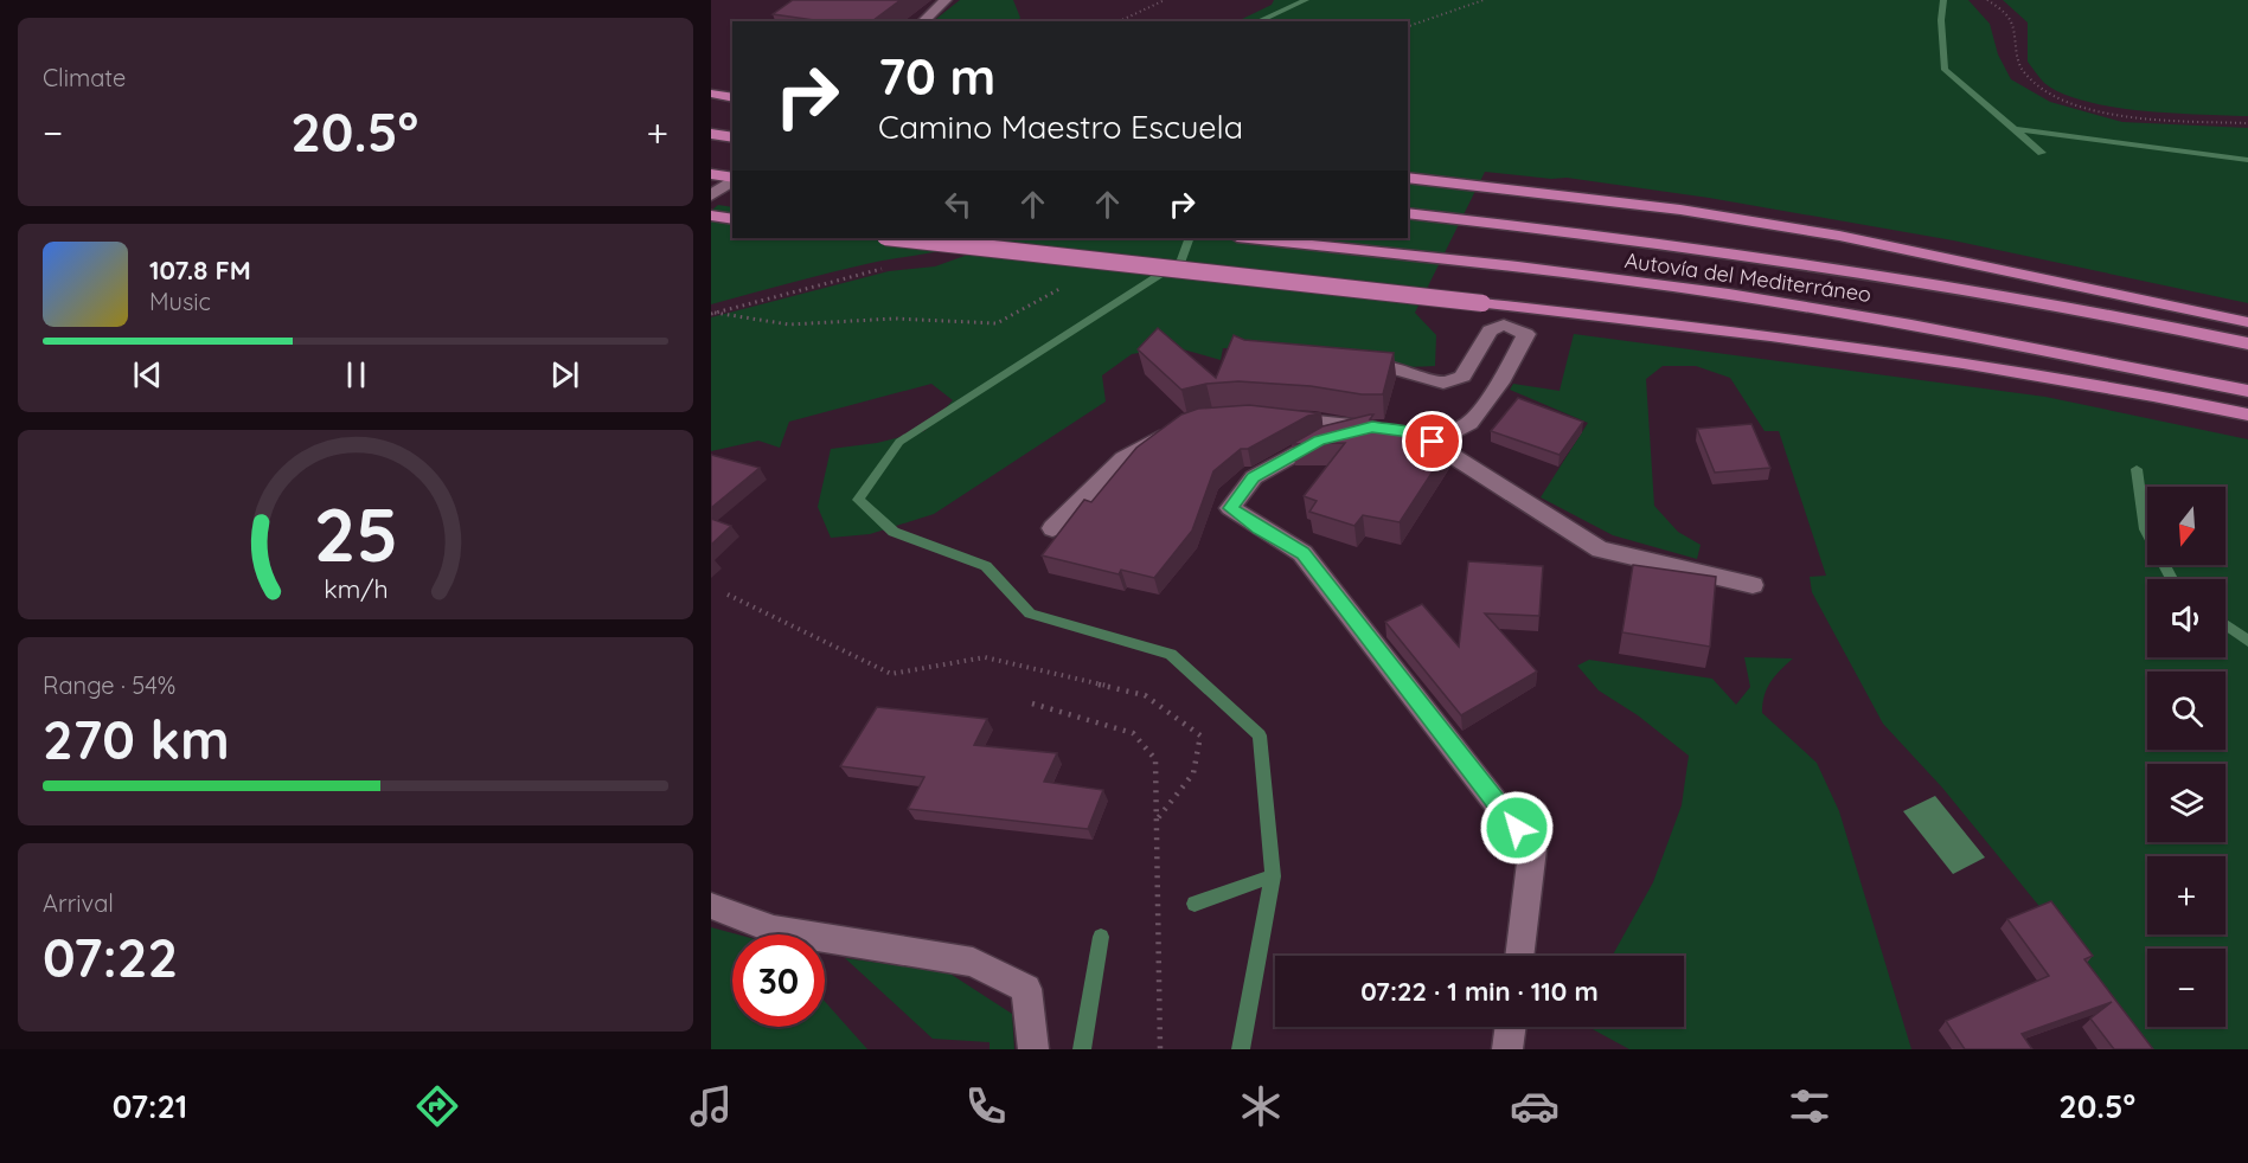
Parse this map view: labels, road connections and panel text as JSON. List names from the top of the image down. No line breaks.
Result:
{"streets":{"highway":["Autovía del Mediterráneo"]},"north":"bottom","page":{"tile":["Climate",["Range · 54%","270 km"],["Arrival","07:22"]],"turn":["70 m","Camino Maestro Escuela"],"heat":["−","20.5°","+"],"song":["107.8 FM","Music"],"map_buttons":["+","−"],"limit":"30","trip":"07:22 · 1 min · 110 m","tabs":["07:21","20.5°"],"gauge":["25","km/h"]}}
